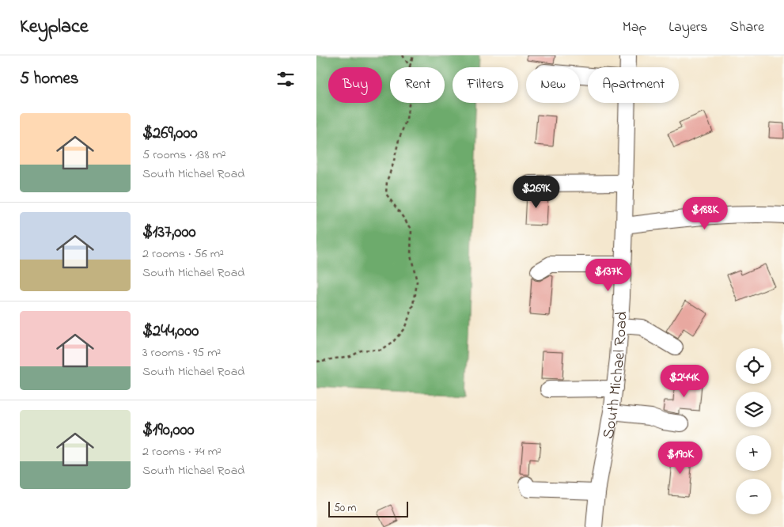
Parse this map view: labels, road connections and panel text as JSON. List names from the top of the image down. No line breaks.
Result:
{"streets":{"street":["South Michael Road"]},"scale_bar":"50 m","page":{"header":"Keyplace","nav":["Map","Layers","Share"],"heading":"5 homes","chip":["Buy","Rent","Filters","New","Apartment"],"list":[{"name":"$269,000","note":"5 rooms · 138 m² · South Michael Road"},{"name":"$137,000","note":"2 rooms · 56 m² · South Michael Road"},{"name":"$244,000","note":"3 rooms · 95 m² · South Michael Road"},{"name":"$190,000","note":"2 rooms · 74 m² · South Michael Road"}],"price":["$269K","$188K","$137K","$244K","$190K"],"map_buttons":["+","−"],"scale":"50 m"}}
